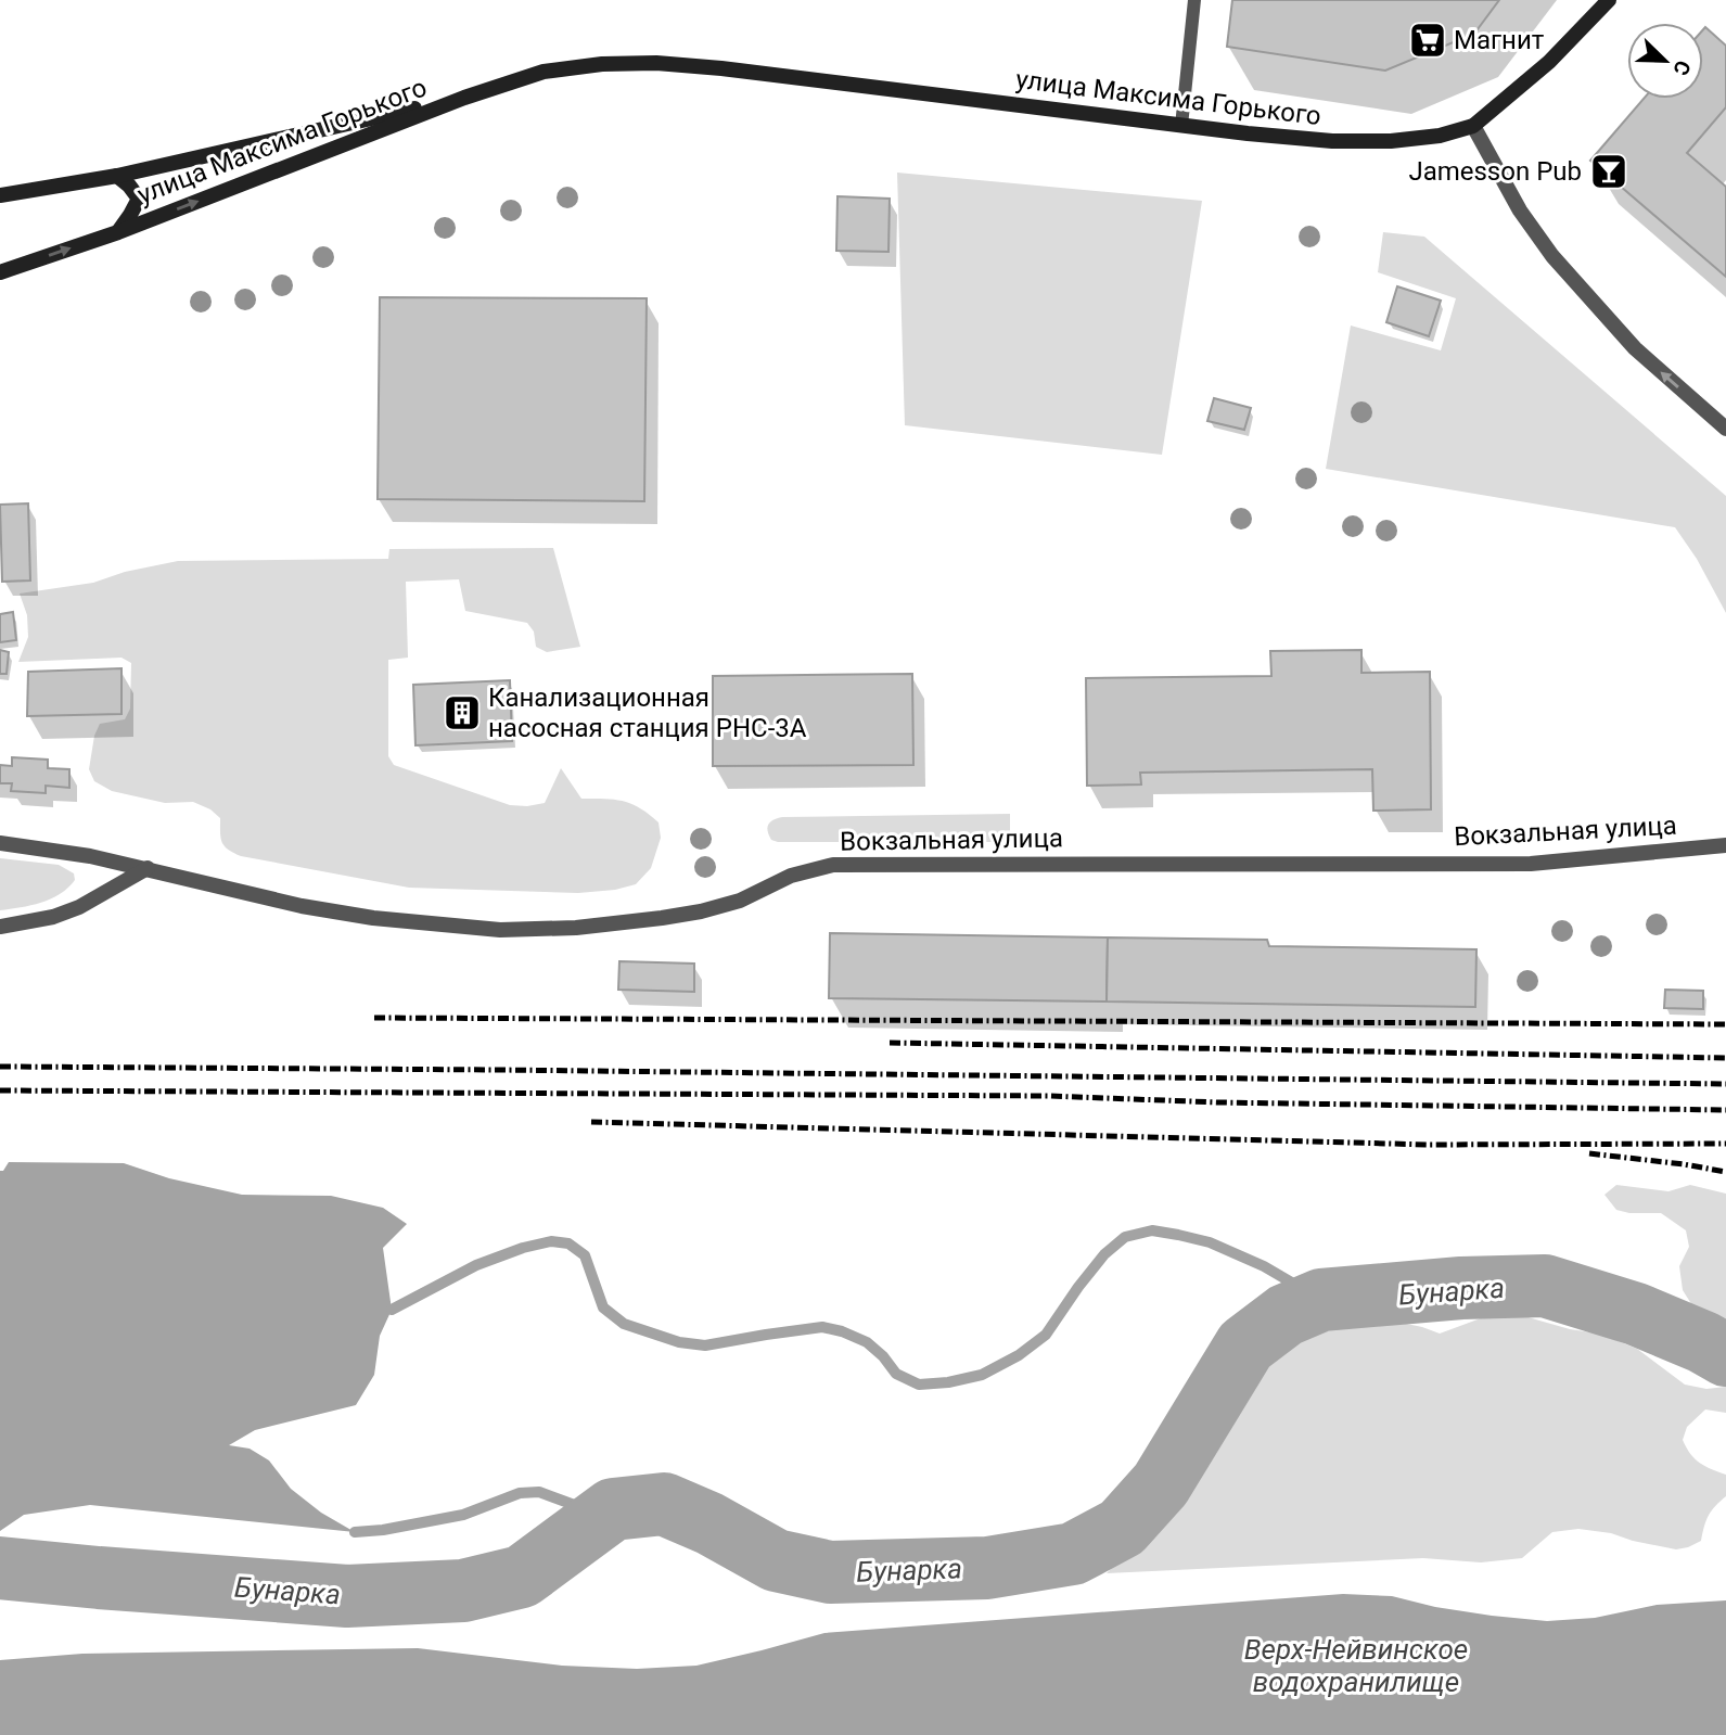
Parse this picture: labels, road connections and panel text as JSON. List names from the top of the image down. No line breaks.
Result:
{"streets":{"street":["улица Максима Горького","Вокзальная улица"]},"water":["Бунарка","Верх-Нейвинское водохранилище"],"places":{"supermarket":["Магнит"],"bar":["Jamesson Pub"],"building":["Канализационная насосная станция РНС-3А"]},"north":"bottom right"}
